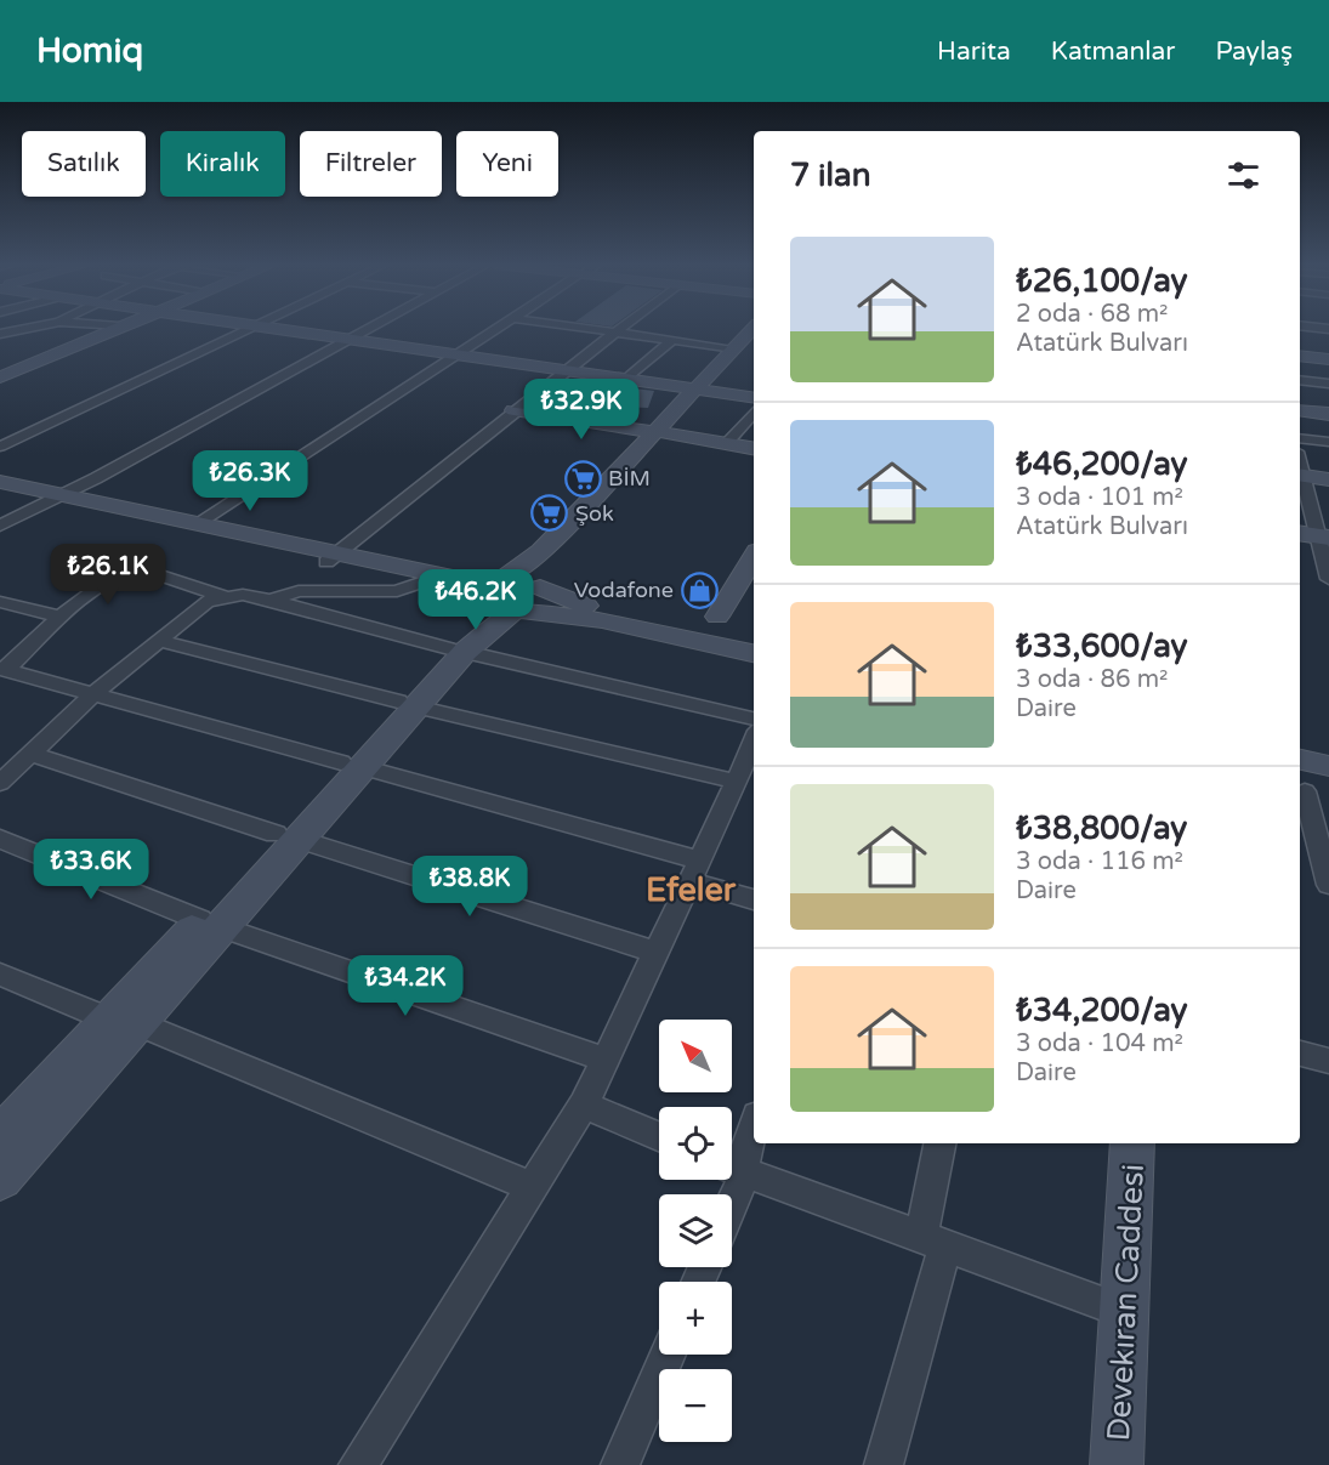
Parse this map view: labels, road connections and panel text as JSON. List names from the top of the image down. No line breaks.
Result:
{"streets":{"main road":["Devekıran Caddesi"]},"districts":["Efeler"],"places":{"supermarket":["BİM","Şok"],"shop":["Vodafone"]},"north":"top left","page":{"header":"Homiq","nav":["Harita","Katmanlar","Paylaş"],"chip":["Satılık","Kiralık","Filtreler","Yeni"],"heading":"7 ilan","list":[{"name":"₺26,100/ay","note":"2 oda · 68 m² · Atatürk Bulvarı"},{"name":"₺46,200/ay","note":"3 oda · 101 m² · Atatürk Bulvarı"},{"name":"₺33,600/ay","note":"3 oda · 86 m² · Daire"},{"name":"₺38,800/ay","note":"3 oda · 116 m² · Daire"},{"name":"₺34,200/ay","note":"3 oda · 104 m² · Daire"}],"price":["₺32.9K","₺26.3K","₺26.1K","₺46.2K","₺33.6K","₺38.8K","₺34.2K"],"map_buttons":["+","−"]}}
